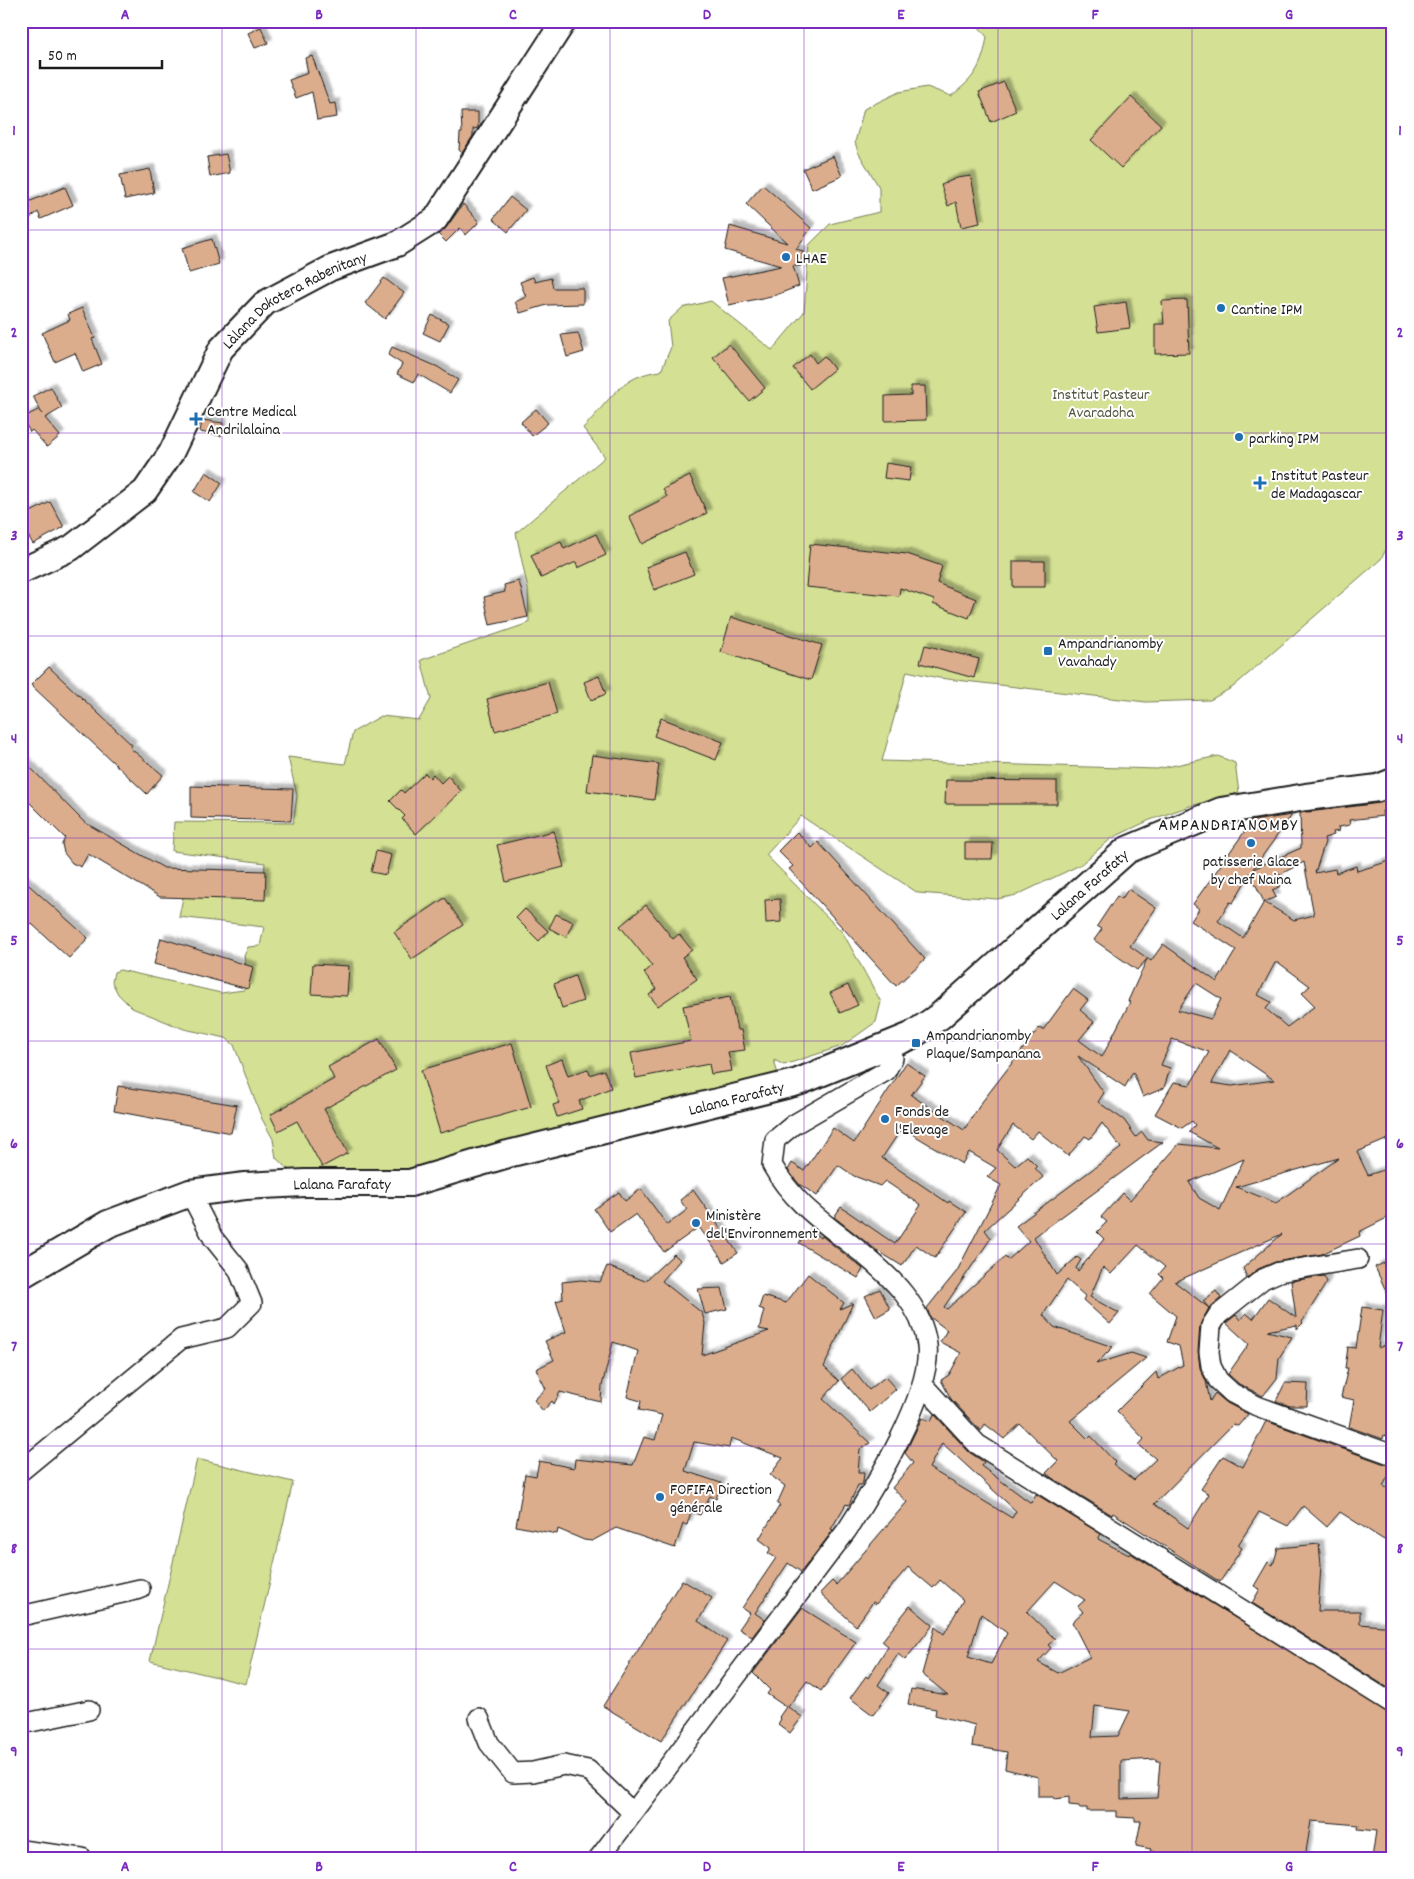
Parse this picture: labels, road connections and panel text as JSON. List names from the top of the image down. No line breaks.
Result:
{"streets":{"main road":["Lalana Farafaty"],"street":["Làlana Dokotera Rabenitany"]},"districts":["AMPANDRIANOMBY"],"parks":["Institut Pasteur Avaradoha"],"places":{"other":["LHAE","Cantine IPM","parking IPM","patisserie Glace by chef Naina","Fonds de l'Elevage","Ministère del'Environnement","FOFIFA Direction générale"],"health":["Centre Medical Andrilalaina","Institut Pasteur de Madagascar"],"transit":["Ampandrianomby Vavahady","Ampandrianomby Plaque/Sampanana"]},"scale_bar":"50 m","grid":{"columns":["A","B","C","D","E","F","G"],"rows":["1","2","3","4","5","6","7","8","9"]}}
